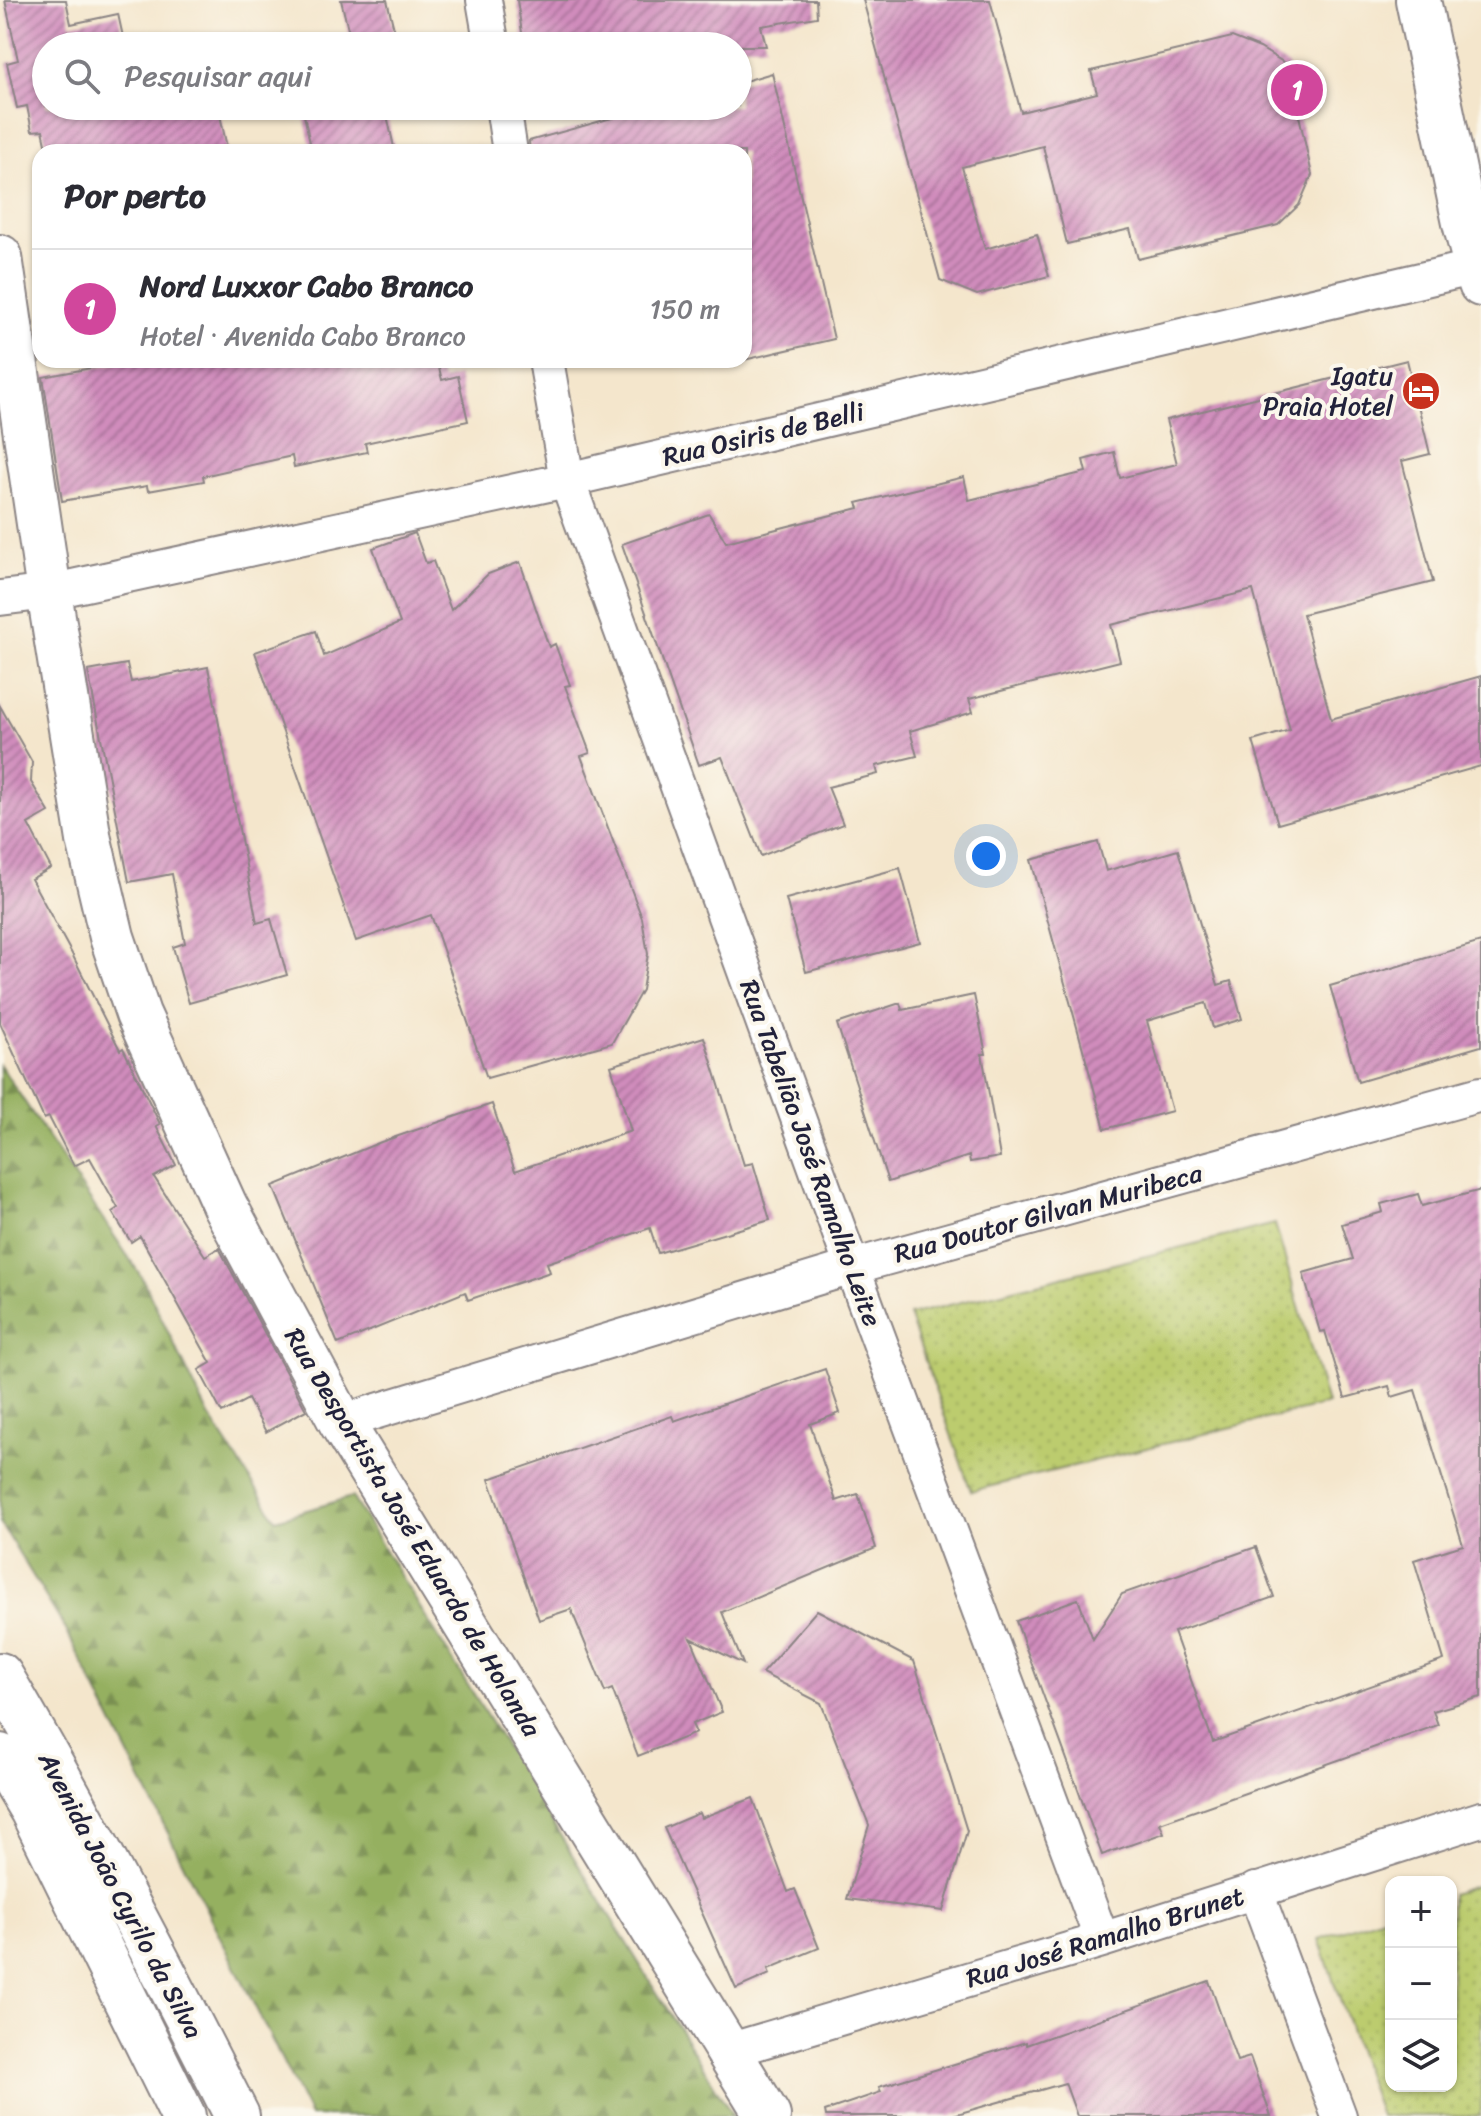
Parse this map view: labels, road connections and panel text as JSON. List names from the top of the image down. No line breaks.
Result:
{"streets":{"main road":["Rua Desportista José Eduardo de Holanda","Avenida João Cyrilo da Silva"],"street":["Rua Osiris de Belli","Rua Tabelião José Ramalho Leite","Rua Doutor Gilvan Muribeca","Rua José Ramalho Brunet"]},"crossings":[["Rua Osiris de Belli","Rua Tabelião José Ramalho Leite"],["Rua Osiris de Belli","Rua Desportista José Eduardo de Holanda"],["Rua Tabelião José Ramalho Leite","Rua Doutor Gilvan Muribeca"],["Rua Tabelião José Ramalho Leite","Rua José Ramalho Brunet"],["Rua Doutor Gilvan Muribeca","Rua Desportista José Eduardo de Holanda"],["Rua Desportista José Eduardo de Holanda","Rua José Ramalho Brunet"]],"places":{"hotel":["Igatu Praia Hotel"]},"page":{"search":"Pesquisar aqui","pins":"1","heading":"Por perto","list":[{"mark":"1","name":"Nord Luxxor Cabo Branco","note":"Hotel · Avenida Cabo Branco","value":"150 m"}],"map_buttons":["+","−"]}}
